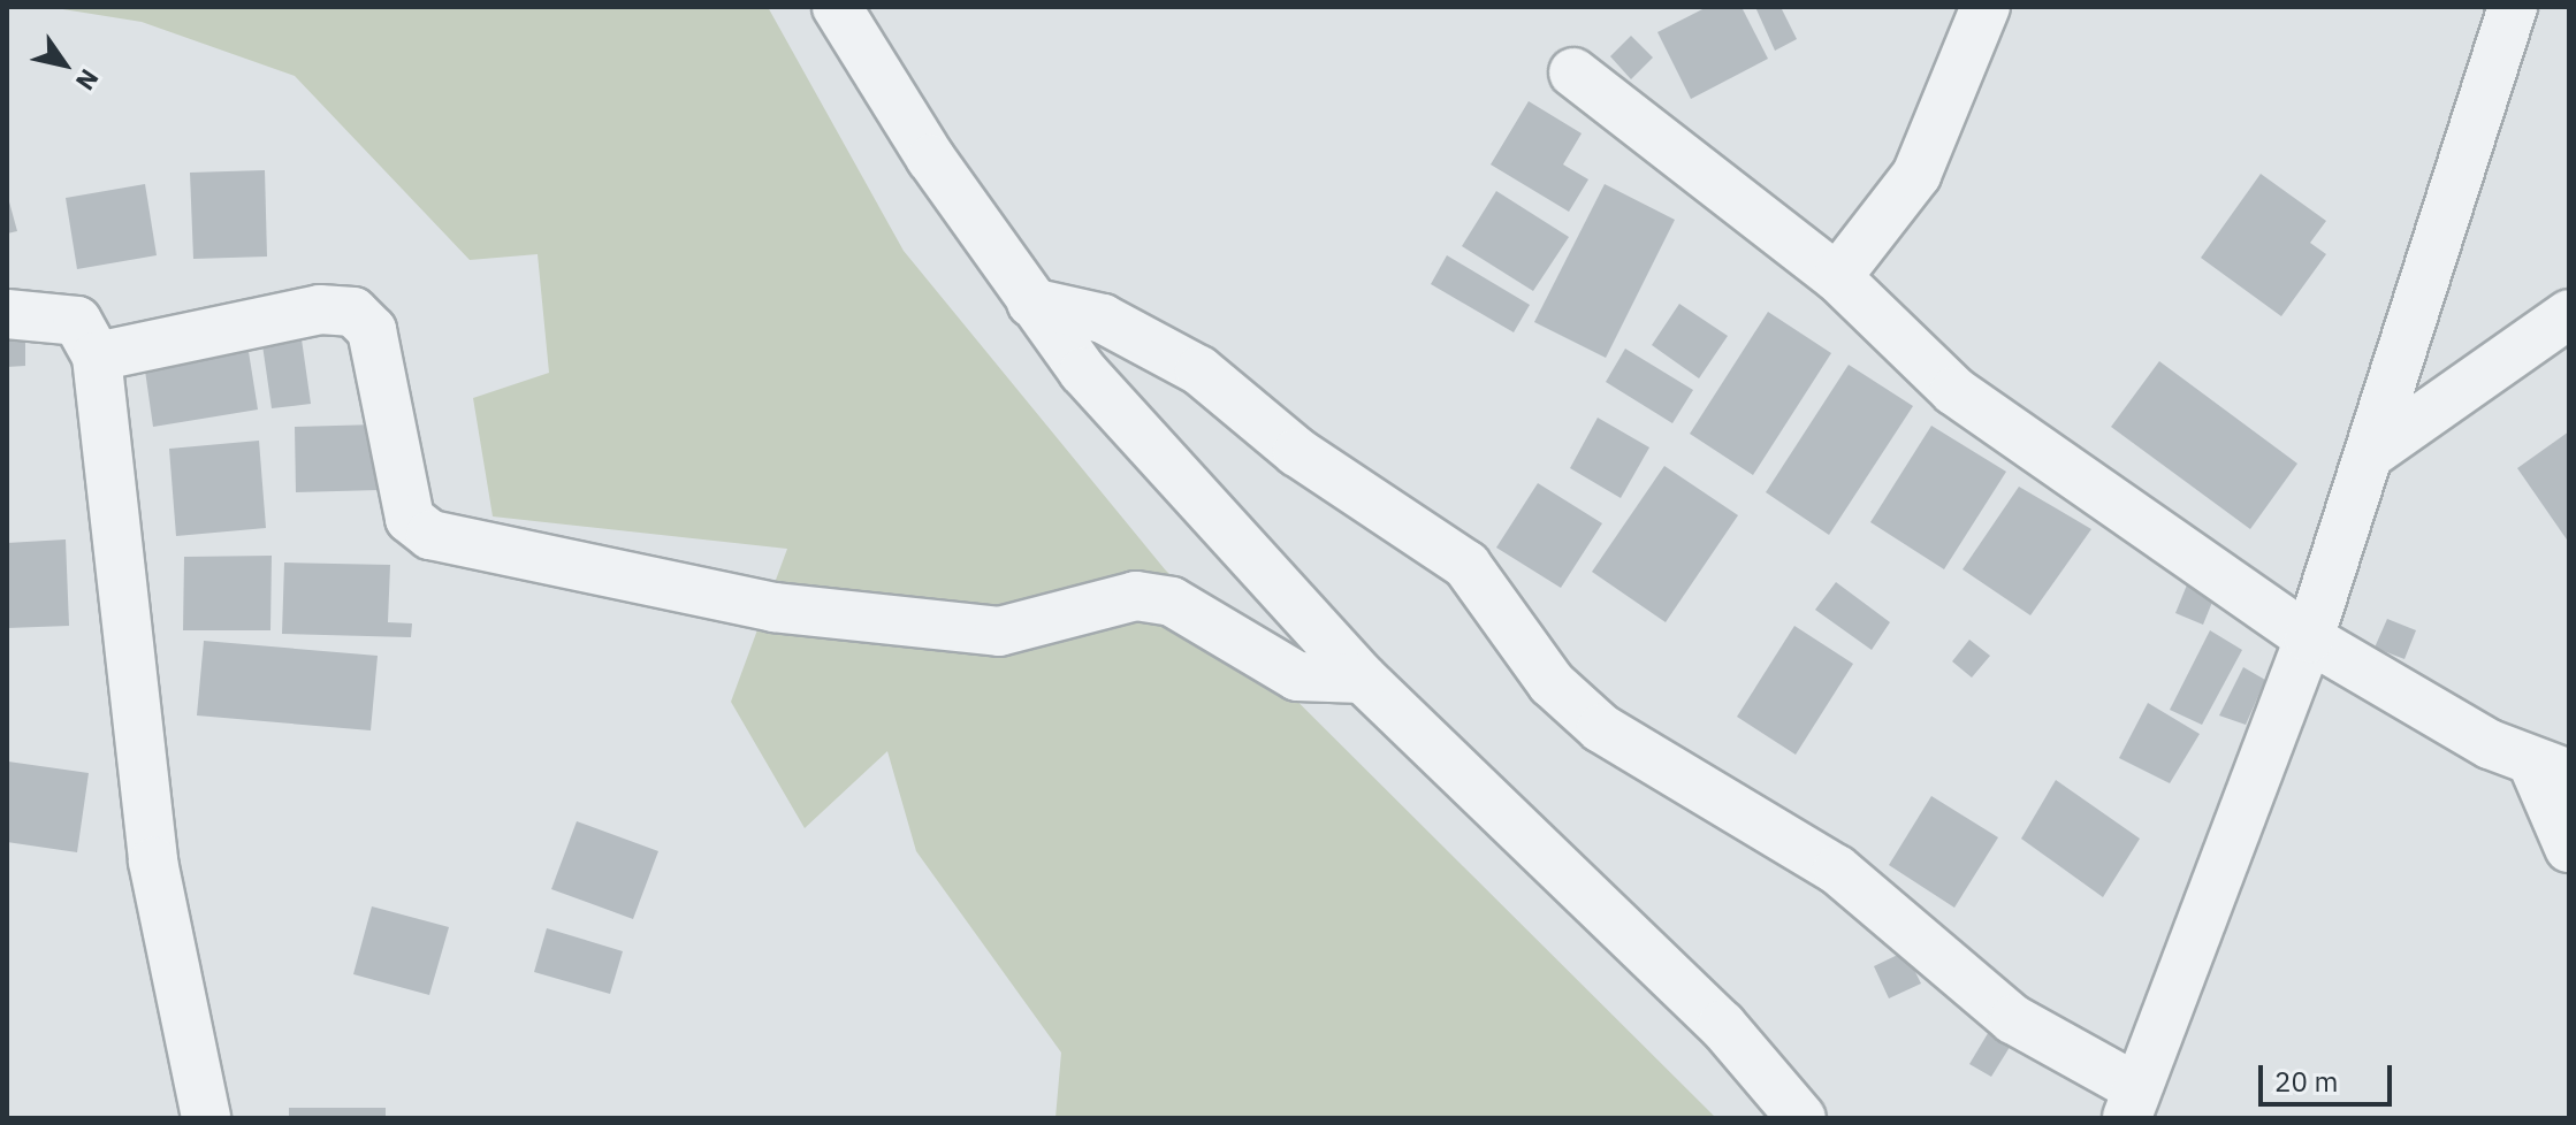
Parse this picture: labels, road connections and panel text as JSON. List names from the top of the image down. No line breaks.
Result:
{"scale_bar":"20 m","north":"bottom right"}
